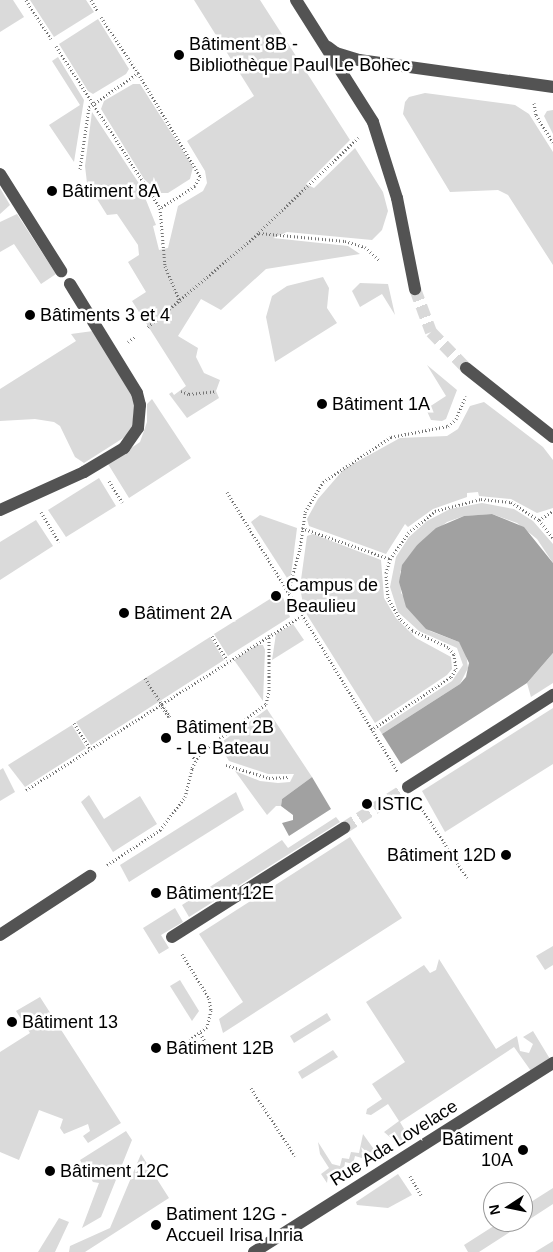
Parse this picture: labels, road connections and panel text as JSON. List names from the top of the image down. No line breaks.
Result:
{"streets":{"street":["Rue Ada Lovelace"]},"places":["Bâtiment 8B - Bibliothèque Paul Le Bohec","Bâtiment 8A","Bâtiments 3 et 4","Bâtiment 1A","Campus de Beaulieu","Bâtiment 2A","Bâtiment 2B - Le Bateau","ISTIC","Bâtiment 12D","Bâtiment 12E","Bâtiment 13","Bâtiment 12B","Bâtiment 10A","Bâtiment 12C","Batiment 12G - Accueil Irisa Inria"],"north":"left"}
